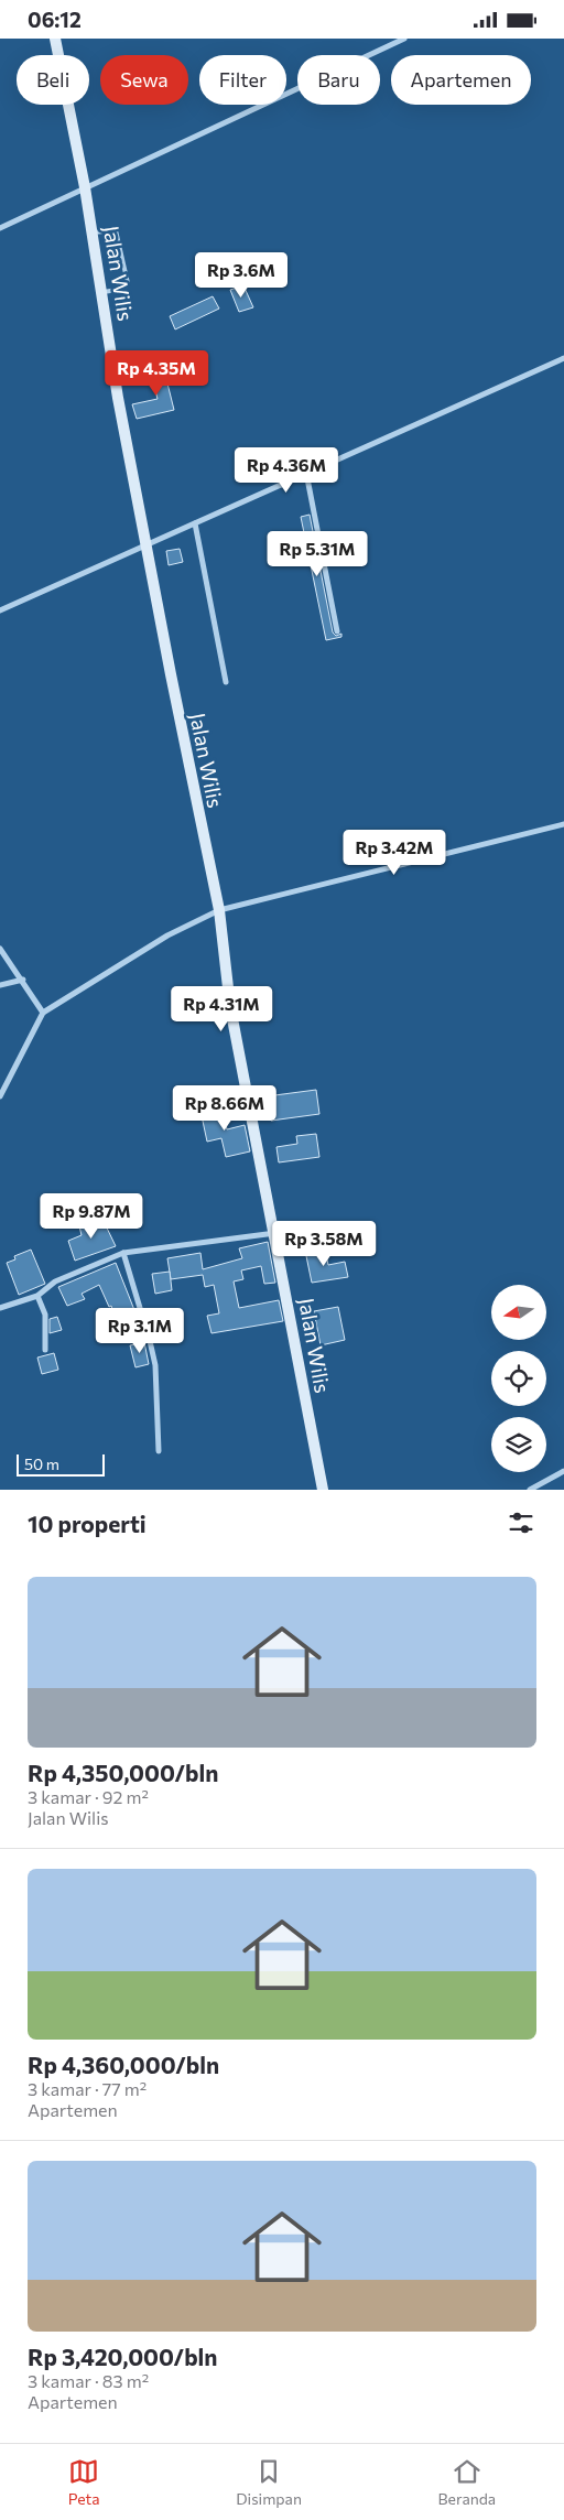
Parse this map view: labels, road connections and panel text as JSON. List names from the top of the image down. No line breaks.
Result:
{"streets":{"main road":["Jalan Wilis"]},"scale_bar":"50 m","north":"left","page":{"status":"06:12","chip":["Beli","Sewa","Filter","Baru","Apartemen"],"price":["Rp 3.6M","Rp 4.35M","Rp 4.36M","Rp 5.31M","Rp 3.42M","Rp 4.31M","Rp 8.66M","Rp 9.87M","Rp 3.58M","Rp 3.1M"],"scale":"50 m","heading":"10 properti","list":[{"name":"Rp 4,350,000/bln","note":"3 kamar · 92 m² · Jalan Wilis"},{"name":"Rp 4,360,000/bln","note":"3 kamar · 77 m² · Apartemen"},{"name":"Rp 3,420,000/bln","note":"3 kamar · 83 m² · Apartemen"}],"tabs":["Peta","Disimpan","Beranda"]}}
